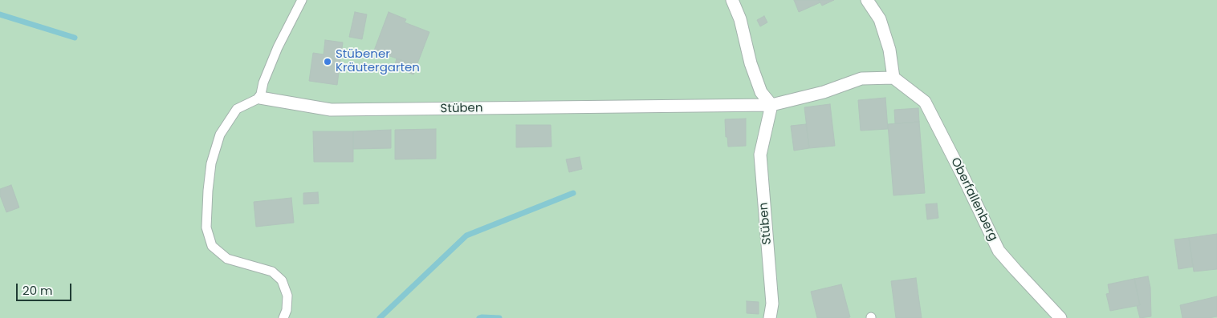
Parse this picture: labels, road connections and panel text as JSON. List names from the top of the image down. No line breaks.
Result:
{"streets":{"street":["Stüben","Oberfallenberg"]},"crossings":[["Stüben","Oberfallenberg"]],"places":["Stübener Kräutergarten"],"scale_bar":"20 m"}
